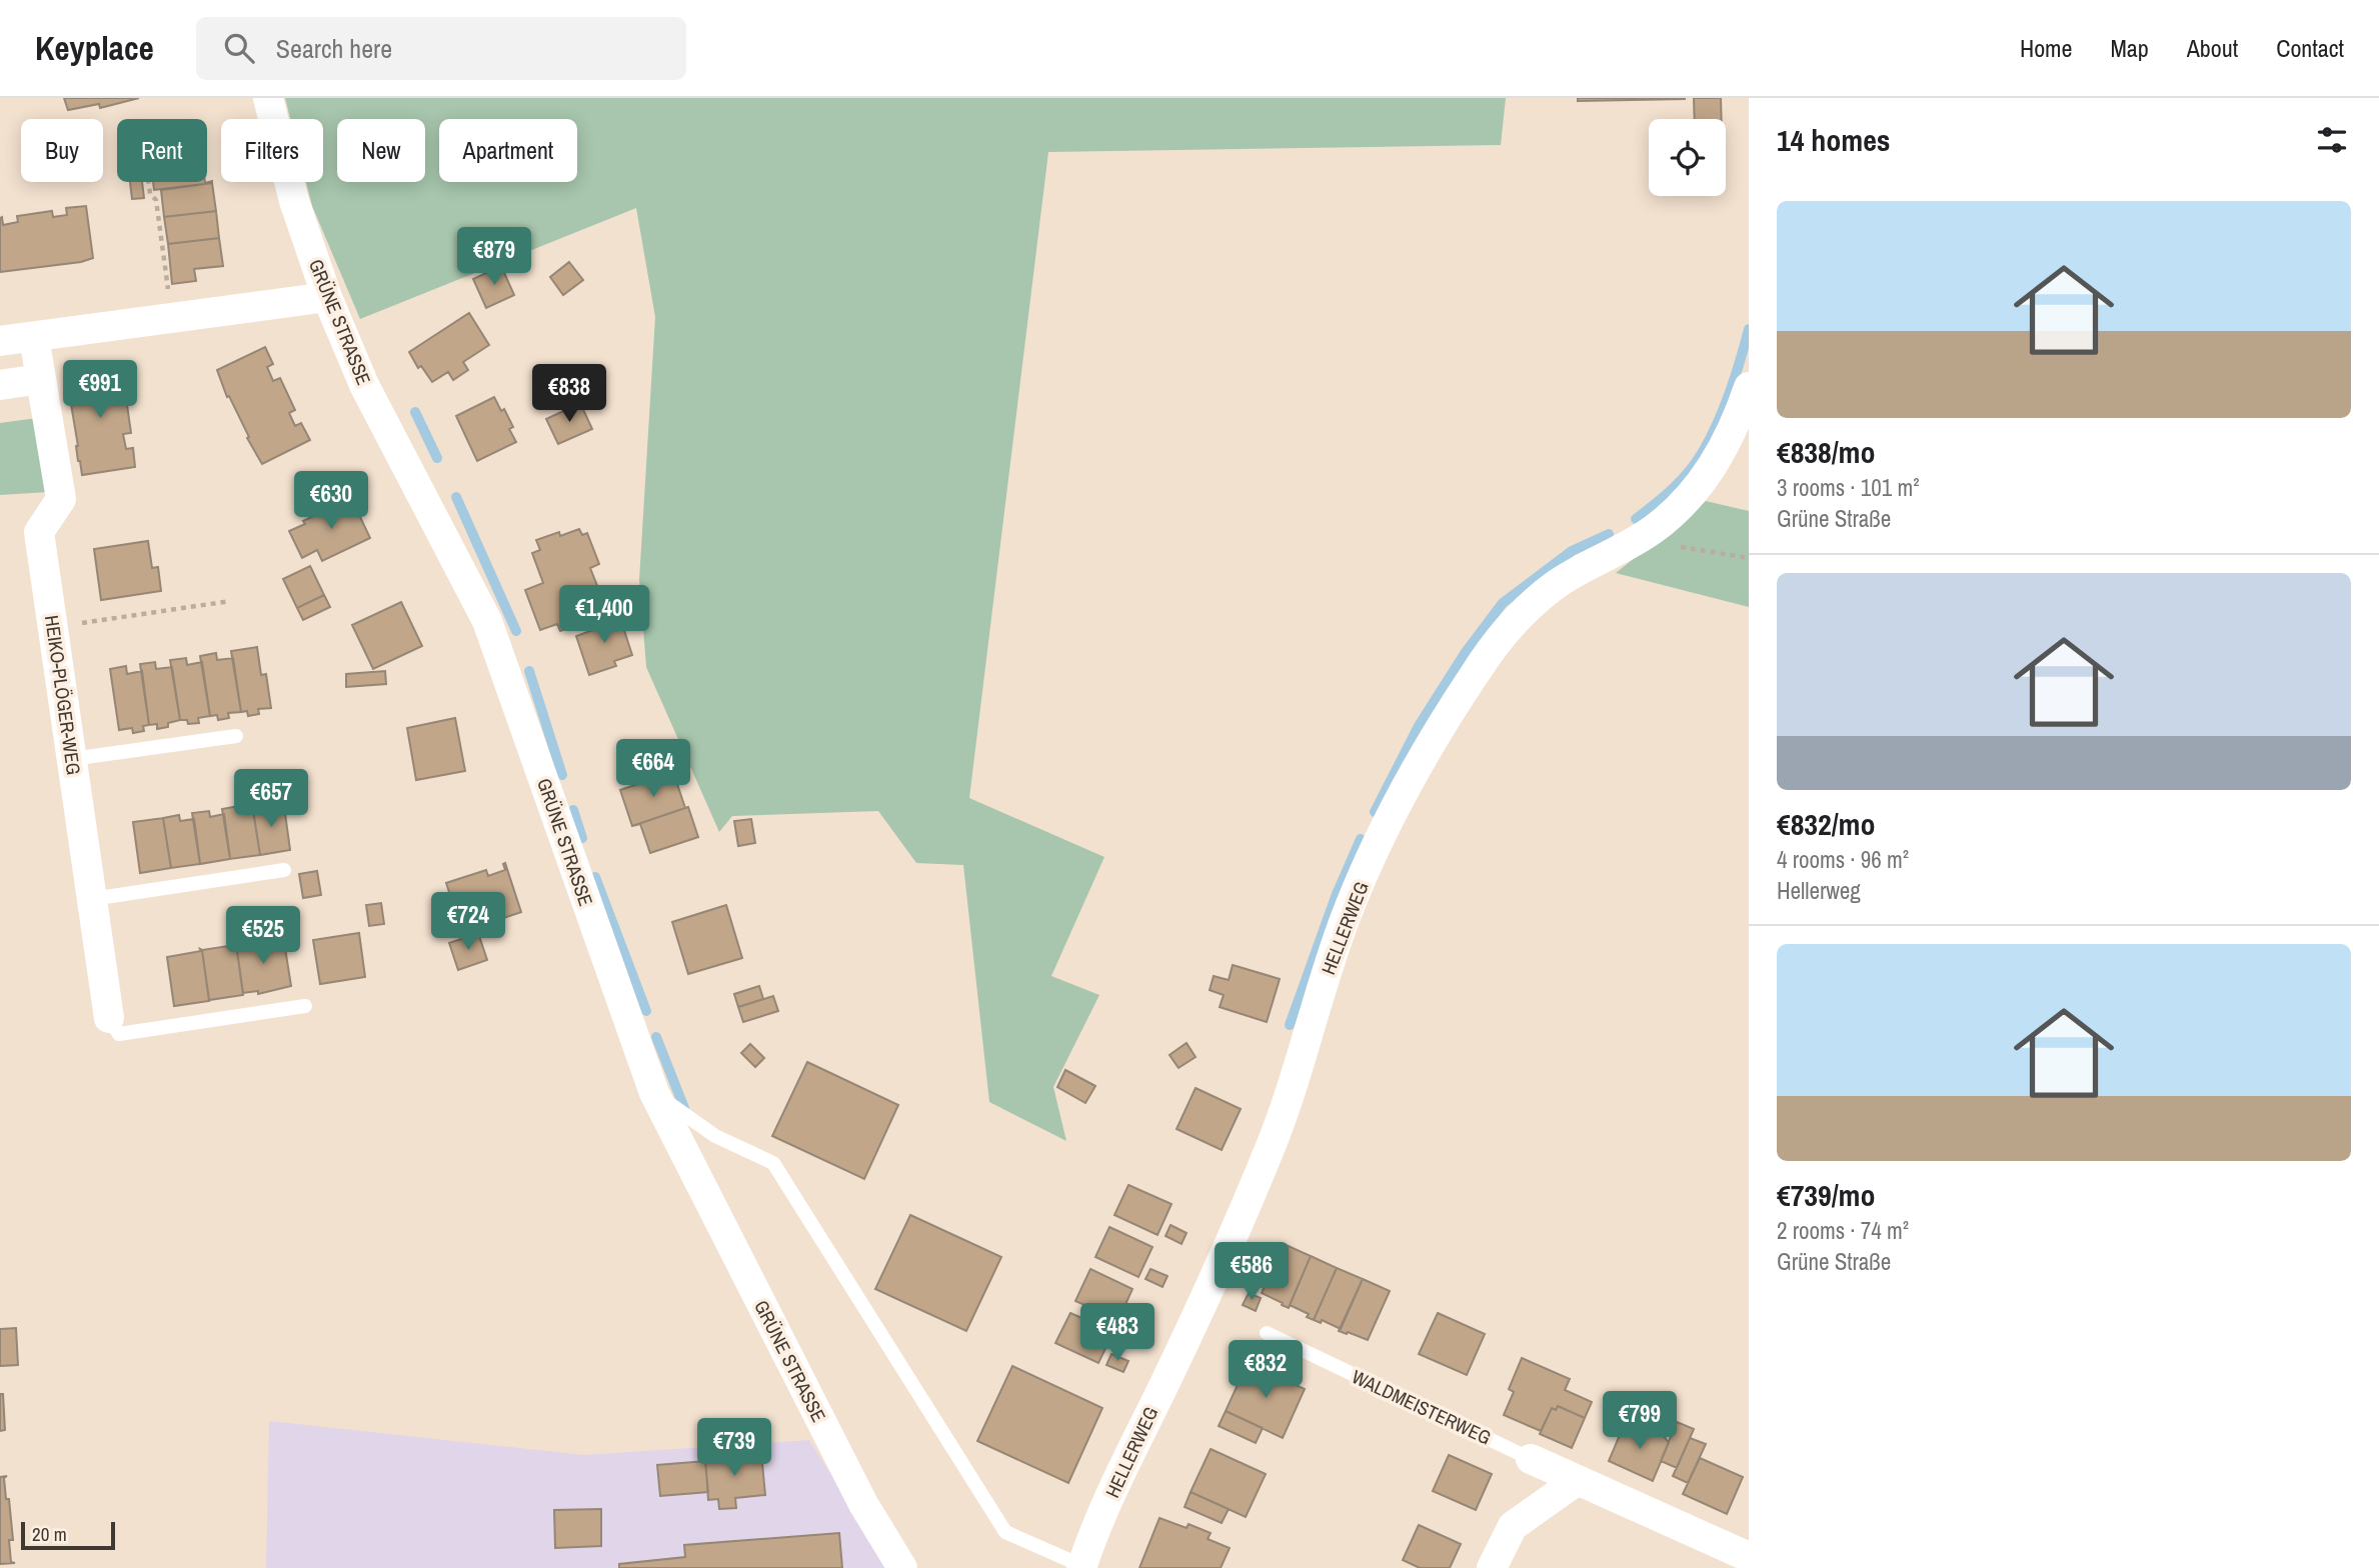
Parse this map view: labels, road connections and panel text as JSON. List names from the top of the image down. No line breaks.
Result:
{"streets":{"street":["GRÜNE STRASSE","HEIKO-PLÖGER-WEG","HELLERWEG","WALDMEISTERWEG"]},"scale_bar":"20 m","page":{"header":"Keyplace","search":"Search here","nav":["Home","Map","About","Contact"],"heading":"14 homes","chip":["Buy","Rent","Filters","New","Apartment"],"list":[{"name":"€838/mo","note":"3 rooms · 101 m² · Grüne Straße"},{"name":"€832/mo","note":"4 rooms · 96 m² · Hellerweg"},{"name":"€739/mo","note":"2 rooms · 74 m² · Grüne Straße"}],"price":["€879","€991","€838","€630","€1,400","€664","€657","€724","€525","€586","€483","€832","€799","€739"],"scale":"20 m"}}
